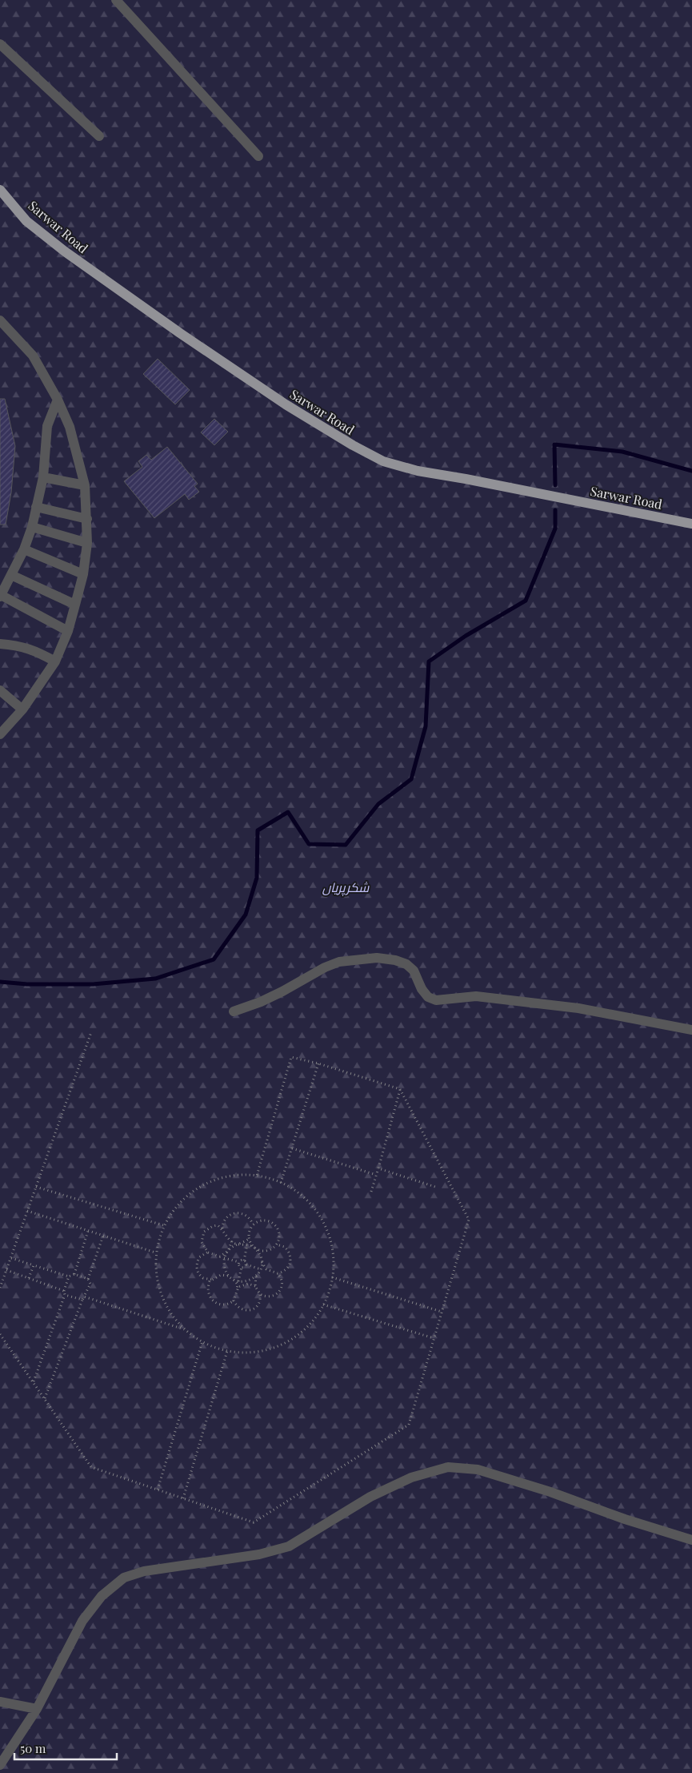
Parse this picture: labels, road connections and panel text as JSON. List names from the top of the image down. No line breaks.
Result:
{"streets":{"main road":["Sarwar Road"]},"parks":["شکرپریاں"],"scale_bar":"50 m"}
